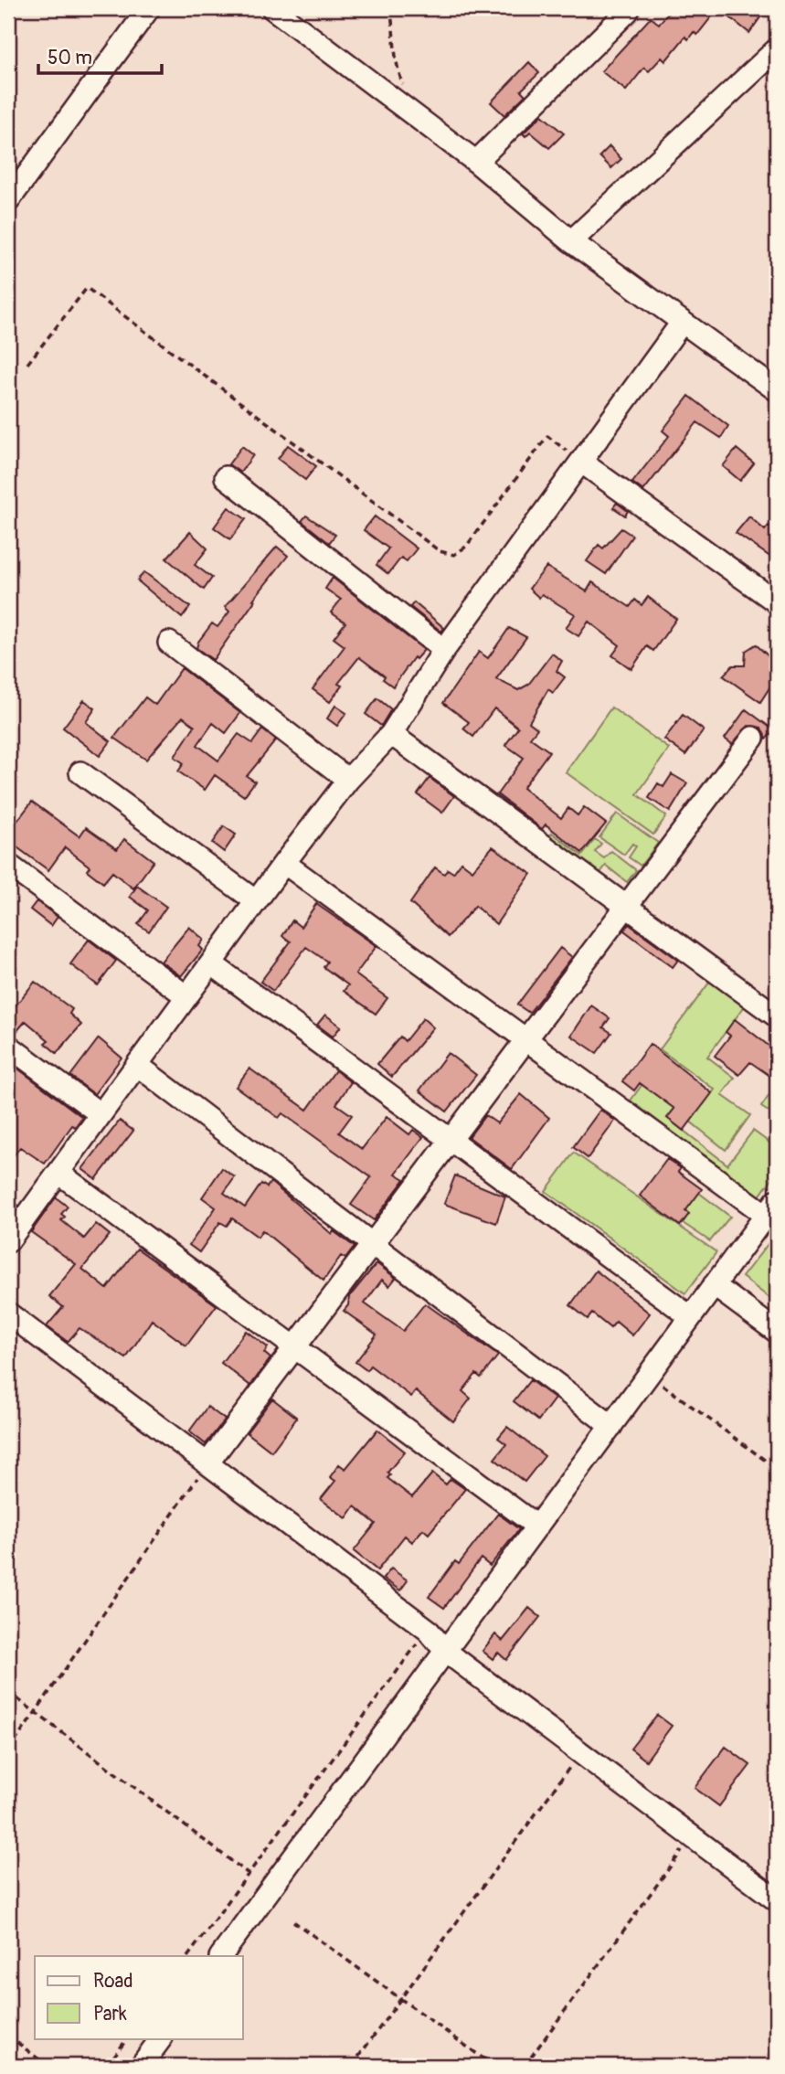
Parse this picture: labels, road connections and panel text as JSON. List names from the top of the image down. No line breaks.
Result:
{"legend":["Road","Park"],"scale_bar":"50 m"}
